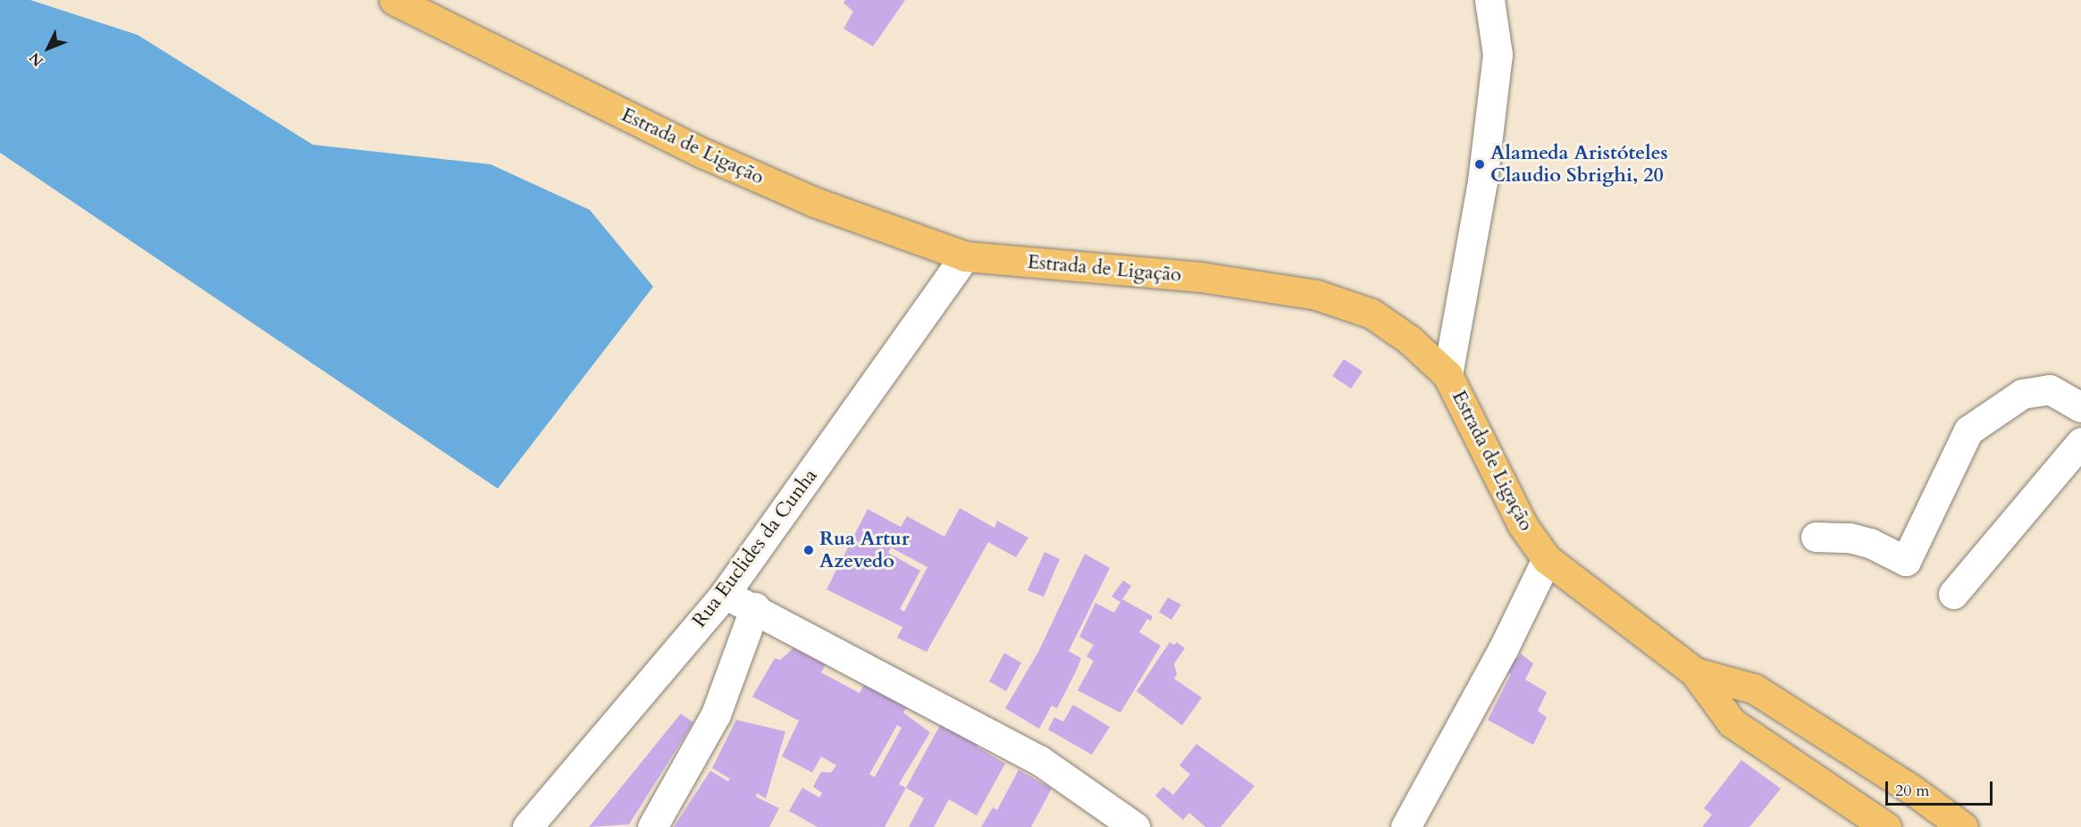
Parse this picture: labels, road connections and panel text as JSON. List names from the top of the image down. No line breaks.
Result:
{"streets":{"main road":["Estrada de Ligação"],"street":["Rua Euclides da Cunha"]},"crossings":[["Estrada de Ligação","Rua Euclides da Cunha"]],"places":["Alameda Aristóteles Claudio Sbrighi, 20","Rua Artur Azevedo"],"scale_bar":"20 m","north":"bottom left"}
